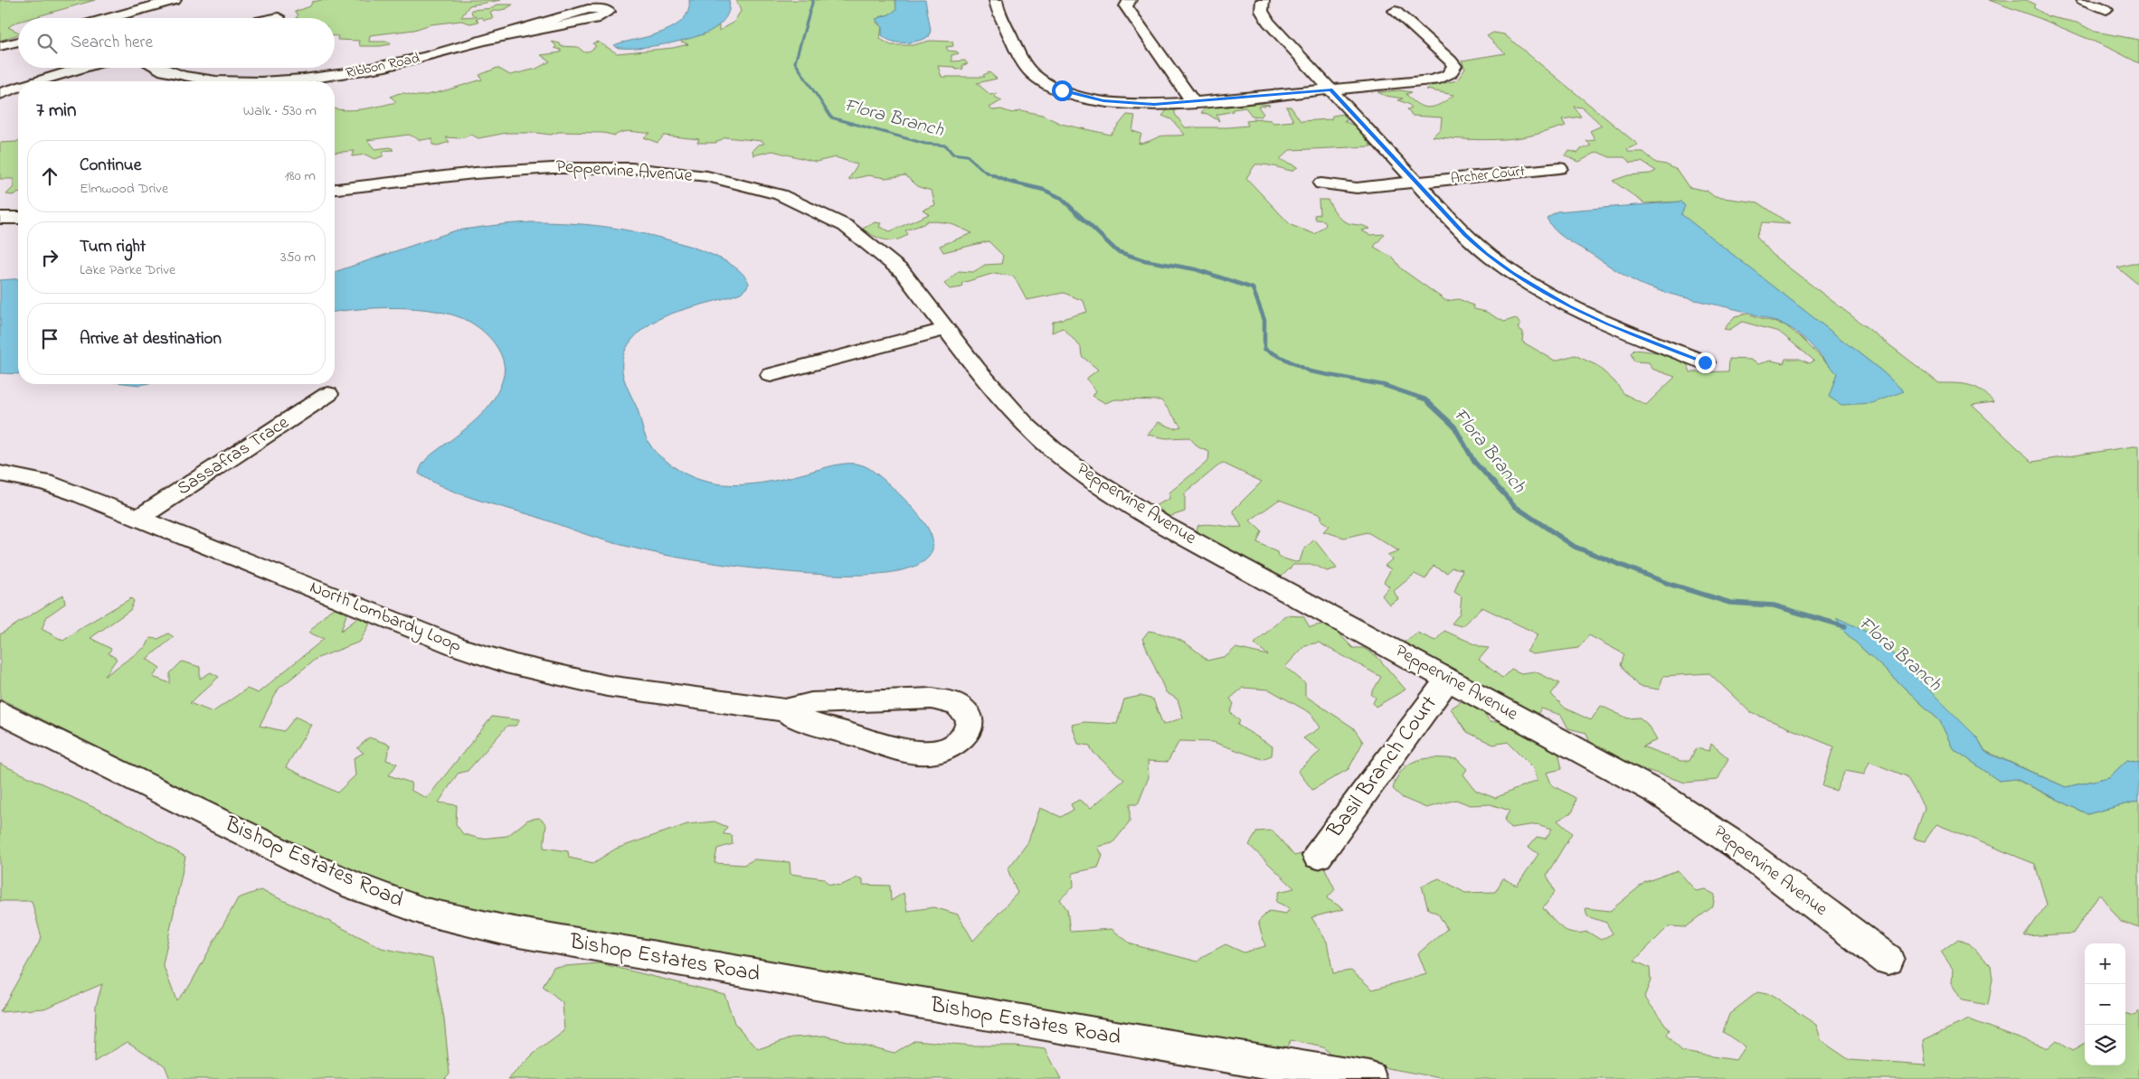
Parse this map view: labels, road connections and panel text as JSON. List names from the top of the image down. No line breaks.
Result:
{"streets":{"street":["Ribbon Road","Peppervine Avenue","Archer Court","Sassafras Trace","North Lombardy Loop","Basil Branch Court","Bishop Estates Road"]},"crossings":[["Peppervine Avenue","Basil Branch Court"],["Sassafras Trace","North Lombardy Loop"]],"water":["Flora Branch"],"page":{"search":"Search here","heading":["7 min","Walk · 530 m"],"list":[["Continue","Elmwood Drive","180 m"],["Turn right","Lake Parke Drive","350 m"],"Arrive at destination"],"map_buttons":["+","−"]}}
